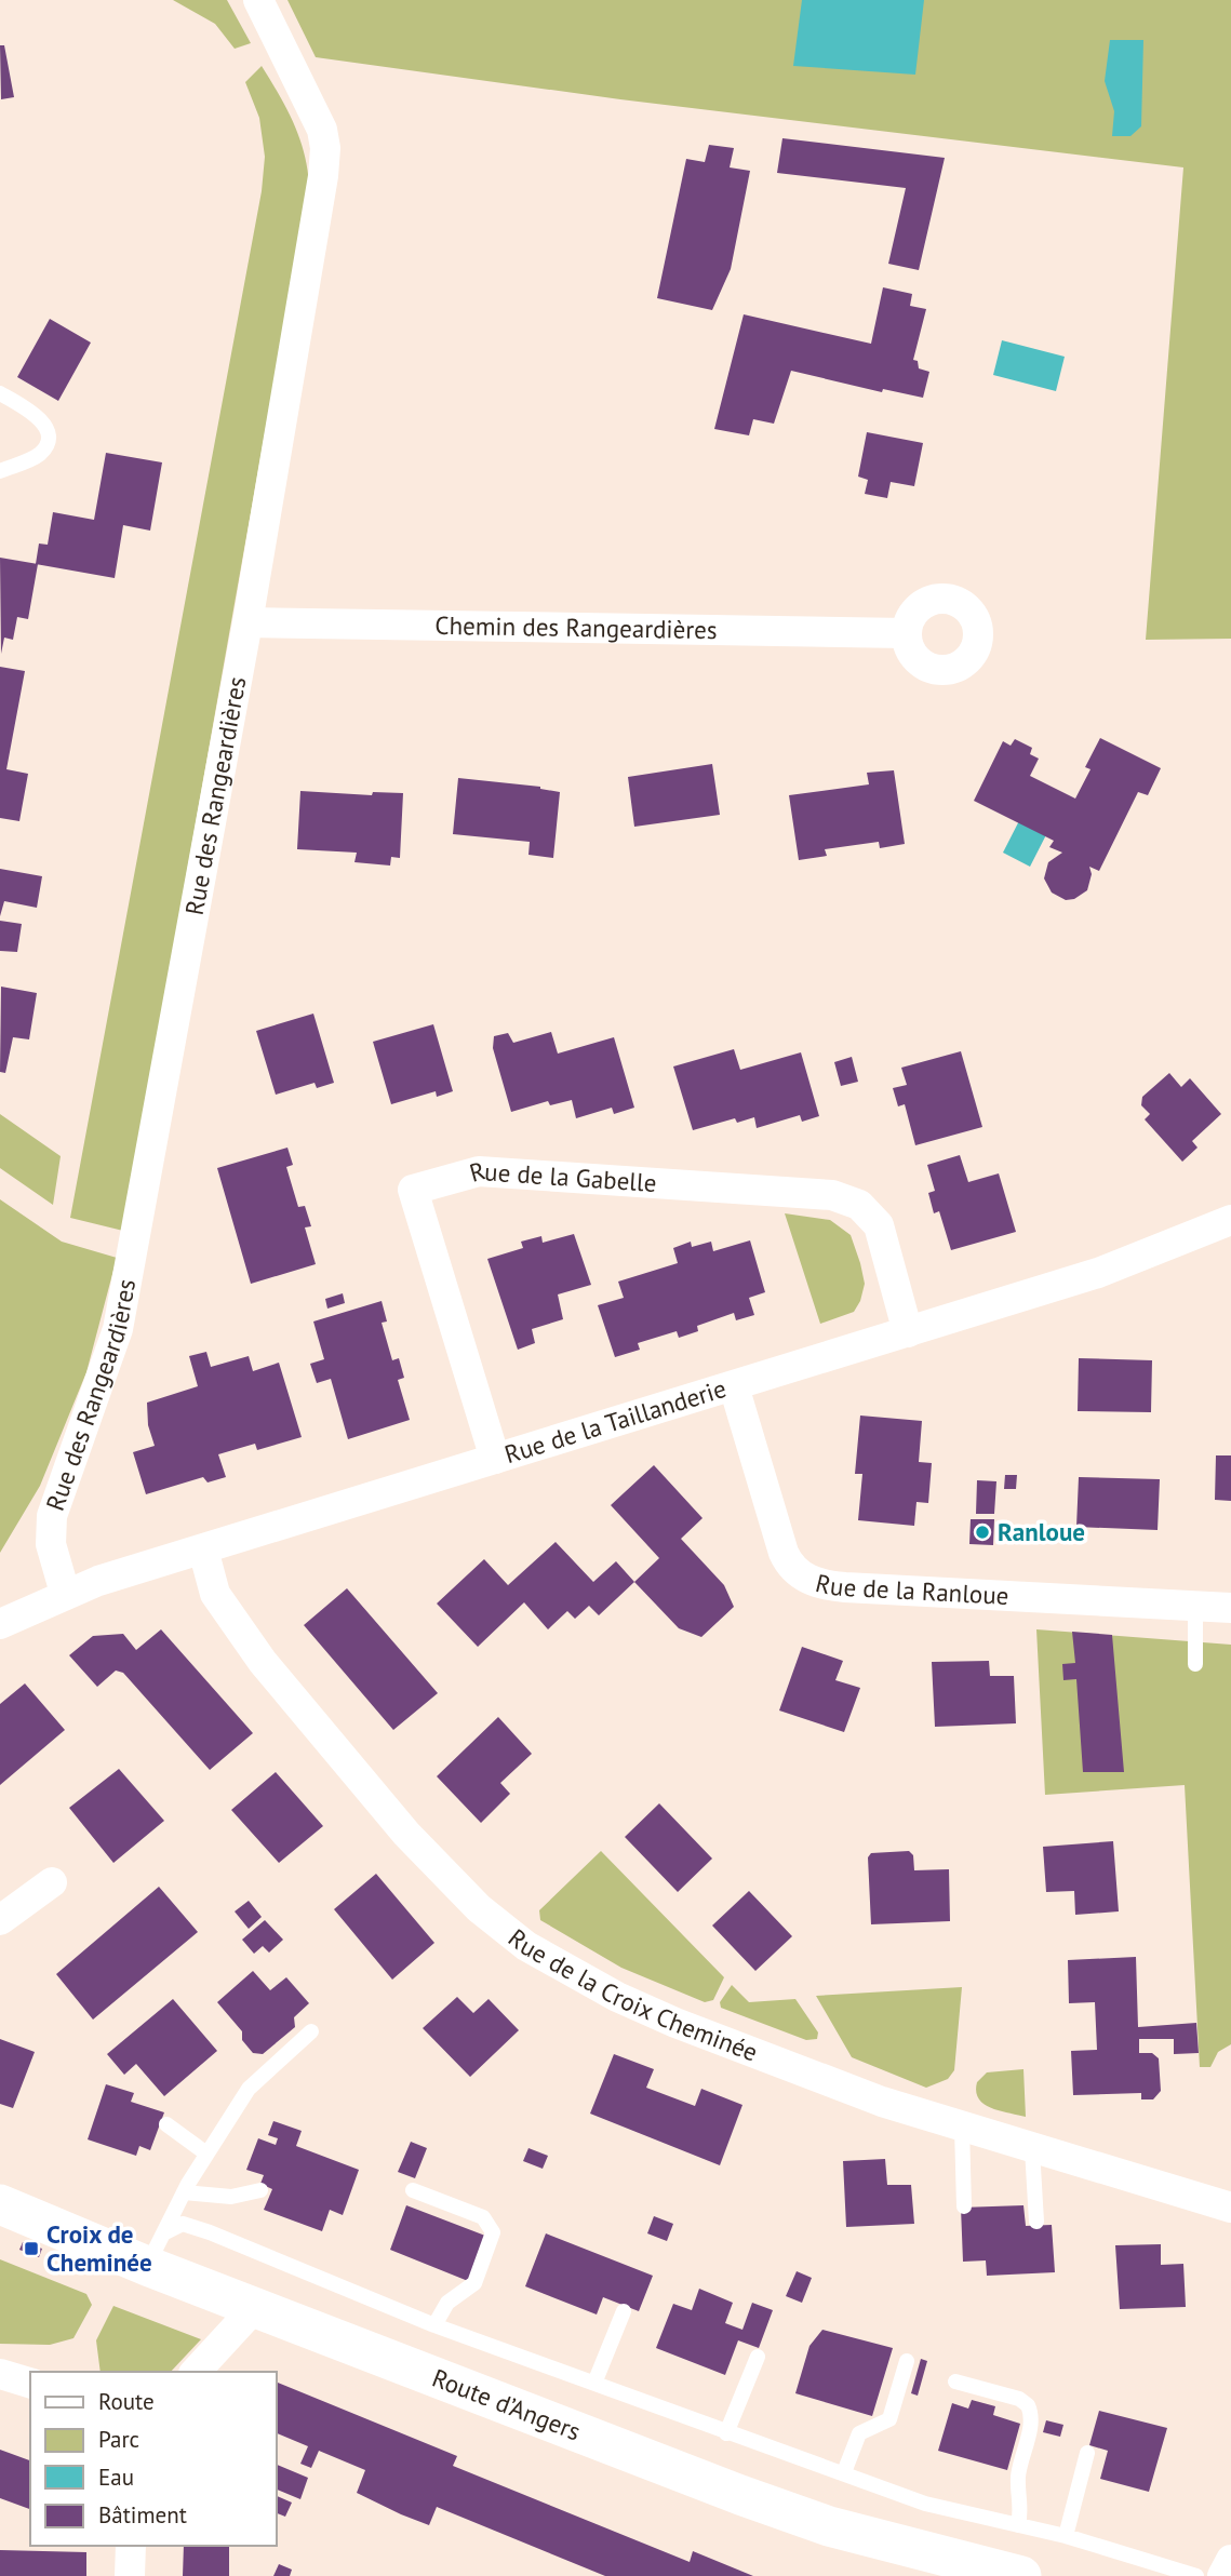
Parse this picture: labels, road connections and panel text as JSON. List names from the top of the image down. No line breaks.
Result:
{"streets":{"street":["Chemin des Rangeardières","Rue des Rangeardières","Rue de la Gabelle","Rue de la Taillanderie","Rue de la Ranloue","Rue de la Croix Cheminée","Route d’Angers"]},"crossings":[["Chemin des Rangeardières","Rue des Rangeardières"],["Rue des Rangeardières","Rue de la Taillanderie"],["Rue de la Gabelle","Rue de la Taillanderie"],["Rue de la Taillanderie","Rue de la Ranloue"],["Rue de la Taillanderie","Rue de la Croix Cheminée"]],"places":{"other":["Ranloue"],"transit":["Croix de Cheminée"]},"legend":["Route","Parc","Eau","Bâtiment"]}
